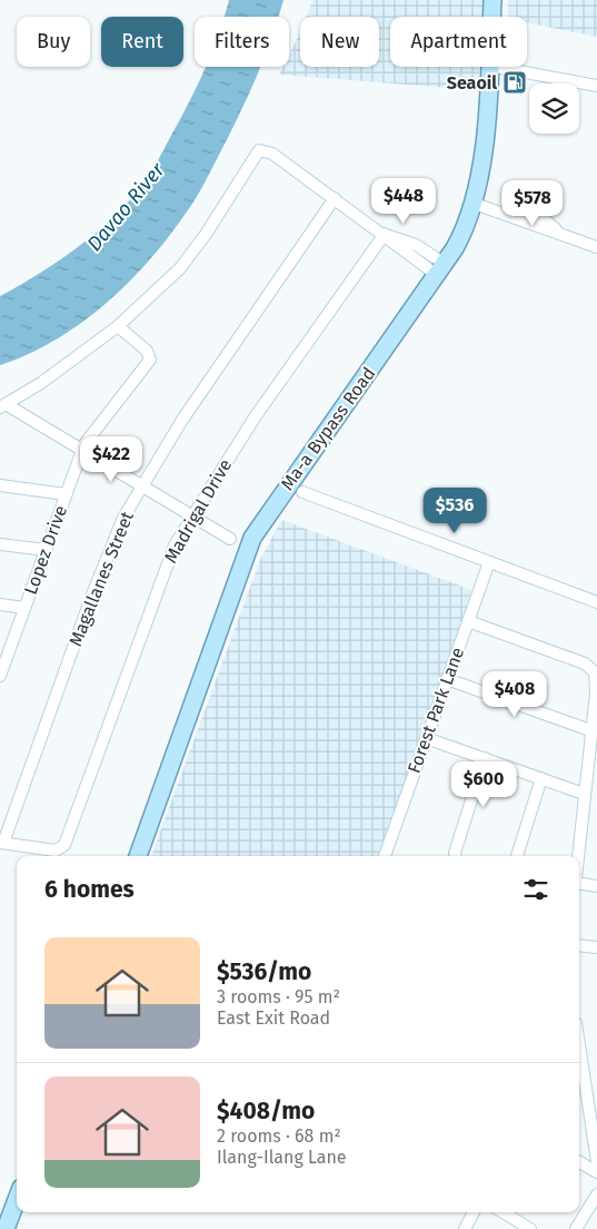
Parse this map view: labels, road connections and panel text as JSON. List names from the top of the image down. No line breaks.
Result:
{"streets":{"main road":["Ma-a Bypass Road"],"street":["Madrigal Drive","Lopez Drive","Magallanes Street","Forest Park Lane"]},"crossings":[["Madrigal Drive","Magallanes Street"]],"water":["Davao River"],"places":{"fuel station":["Seaoil"]},"page":{"chip":["Buy","Rent","Filters","New","Apartment"],"price":["$448","$578","$422","$536","$408","$600"],"heading":"6 homes","list":[{"name":"$536/mo","note":"3 rooms · 95 m² · East Exit Road"},{"name":"$408/mo","note":"2 rooms · 68 m² · Ilang-Ilang Lane"}]}}
